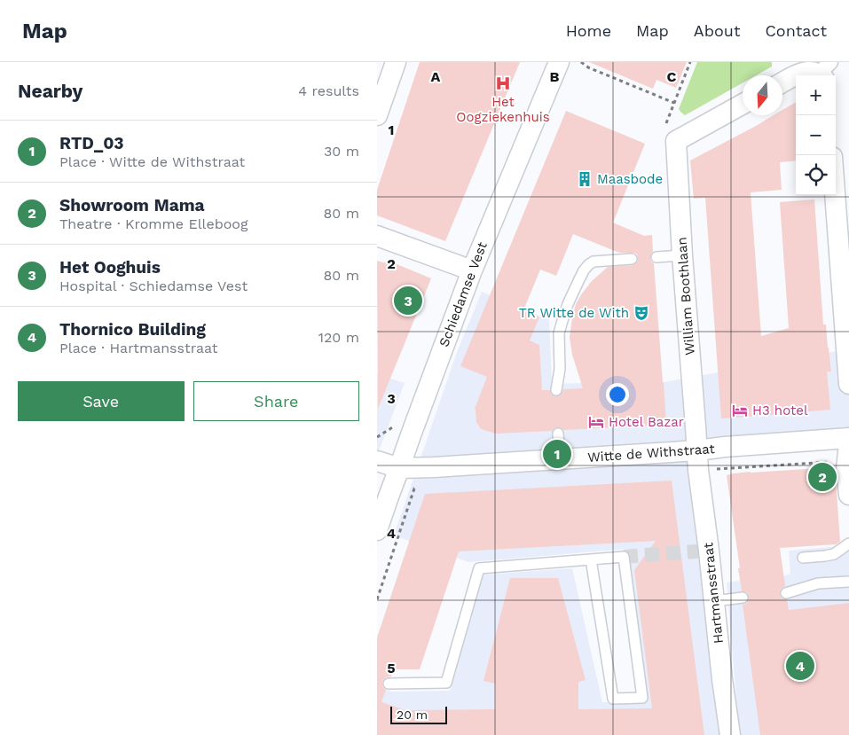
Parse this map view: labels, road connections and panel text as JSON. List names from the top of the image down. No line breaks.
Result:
{"streets":{"street":["Schiedamse Vest","William Boothlaan","Witte de Withstraat","Hartmansstraat"]},"crossings":[["Schiedamse Vest","Witte de Withstraat"],["William Boothlaan","Witte de Withstraat"],["William Boothlaan","Hartmansstraat"],["Witte de Withstraat","Hartmansstraat"]],"places":{"hospital":["Het Oogziekenhuis"],"building":["Maasbode"],"theatre":["TR Witte de With"],"hotel":["H3 hotel","Hotel Bazar"]},"scale_bar":"20 m","north":"bottom","page":{"header":"Map","nav":["Home","Map","About","Contact"],"heading":["Nearby","4 results"],"map_buttons":["+","−"],"list":[{"mark":"1","name":"RTD_03","note":"Place · Witte de Withstraat","value":"30 m"},{"mark":"2","name":"Showroom Mama","note":"Theatre · Kromme Elleboog","value":"80 m"},{"mark":"3","name":"Het Ooghuis","note":"Hospital · Schiedamse Vest","value":"80 m"},{"mark":"4","name":"Thornico Building","note":"Place · Hartmansstraat","value":"120 m"}],"pins":["3","1","2","4"],"buttons":["Save","Share"],"scale":"20 m"},"grid":{"columns":["A","B","C"],"rows":["1","2","3","4","5"]}}
